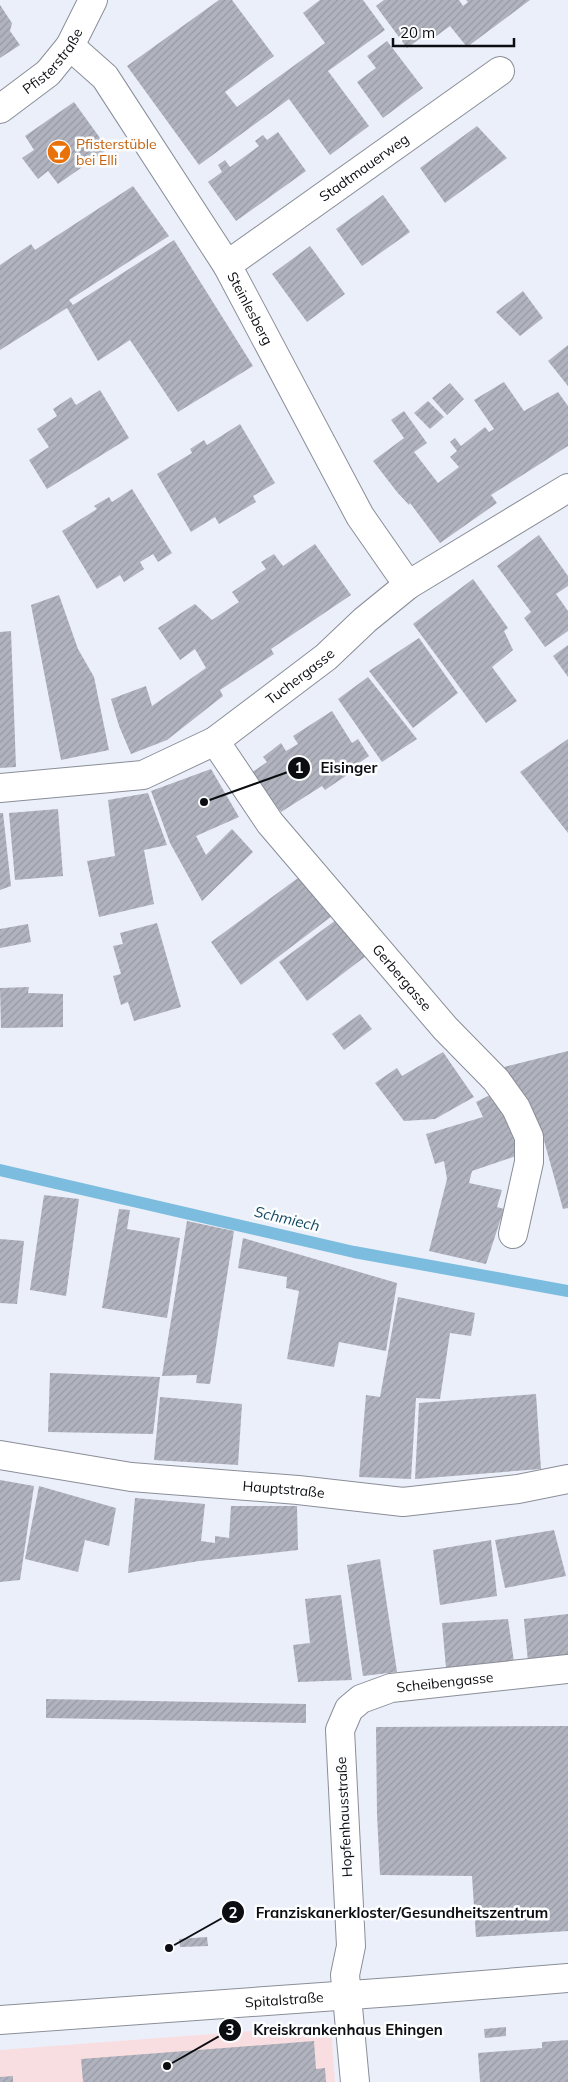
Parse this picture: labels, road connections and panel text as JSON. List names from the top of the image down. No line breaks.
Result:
{"streets":{"street":["Pfisterstraße","Stadtmauerweg","Steinlesberg","Tuchergasse","Gerbergasse","Hauptstraße","Scheibengasse","Hopfenhausstraße","Spitalstraße"]},"crossings":[["Pfisterstraße","Steinlesberg"],["Stadtmauerweg","Steinlesberg"],["Steinlesberg","Tuchergasse"],["Tuchergasse","Gerbergasse"],["Scheibengasse","Hopfenhausstraße"],["Hopfenhausstraße","Spitalstraße"]],"water":["Schmiech"],"places":{"bar":["Pfisterstüble bei Elli"],"other":["Eisinger","Franziskanerkloster/Gesundheitszentrum","Kreiskrankenhaus Ehingen"]},"scale_bar":"20 m"}
